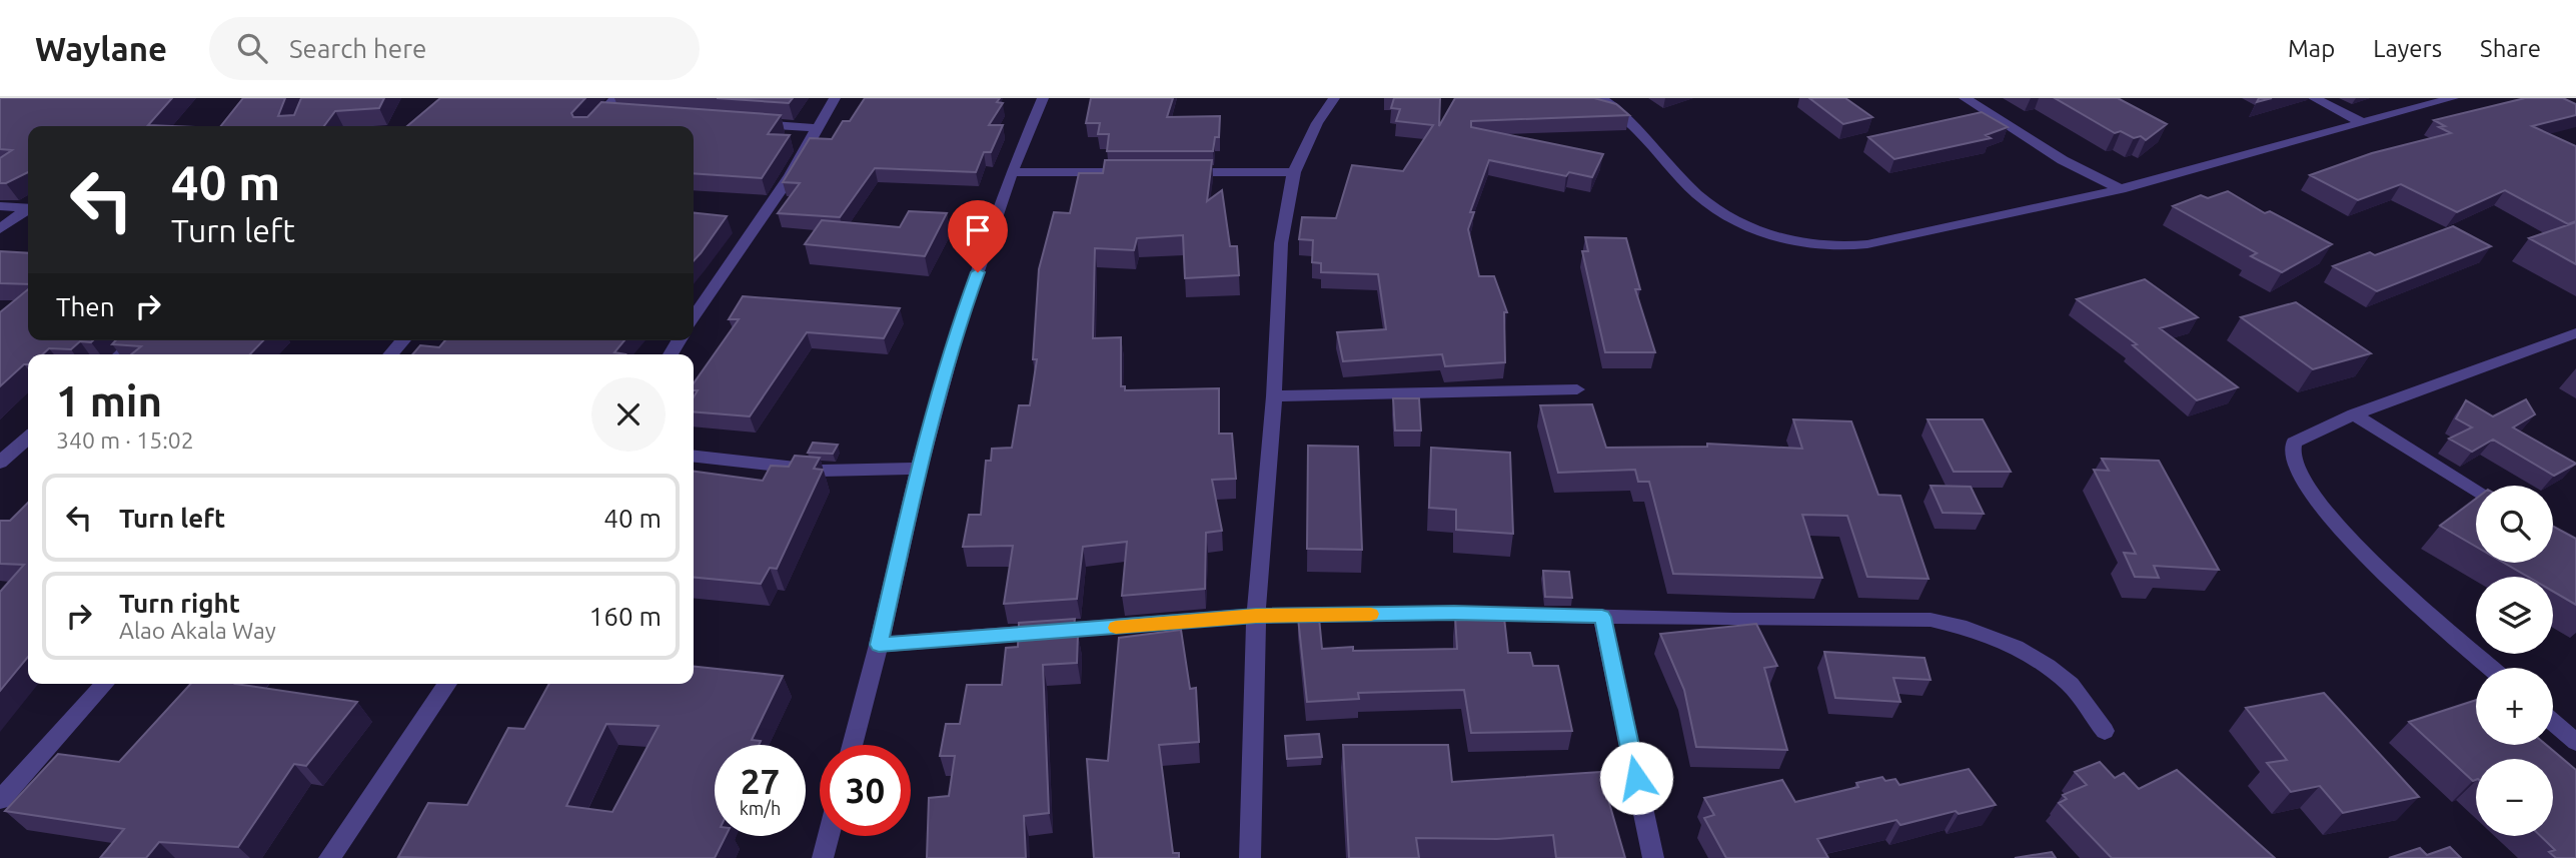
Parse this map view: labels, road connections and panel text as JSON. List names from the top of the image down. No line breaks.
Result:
{"page":{"header":"Waylane","search":"Search here","nav":["Map","Layers","Share"],"turn":["40 m","Turn left"],"then":"Then","heading":["1 min","340 m · 15:02"],"list":[{"name":"Turn left","value":"40 m"},{"name":"Turn right","note":"Alao Akala Way","value":"160 m"}],"map_buttons":["+","−"],"speed":"27 km/h","limit":"30"}}
